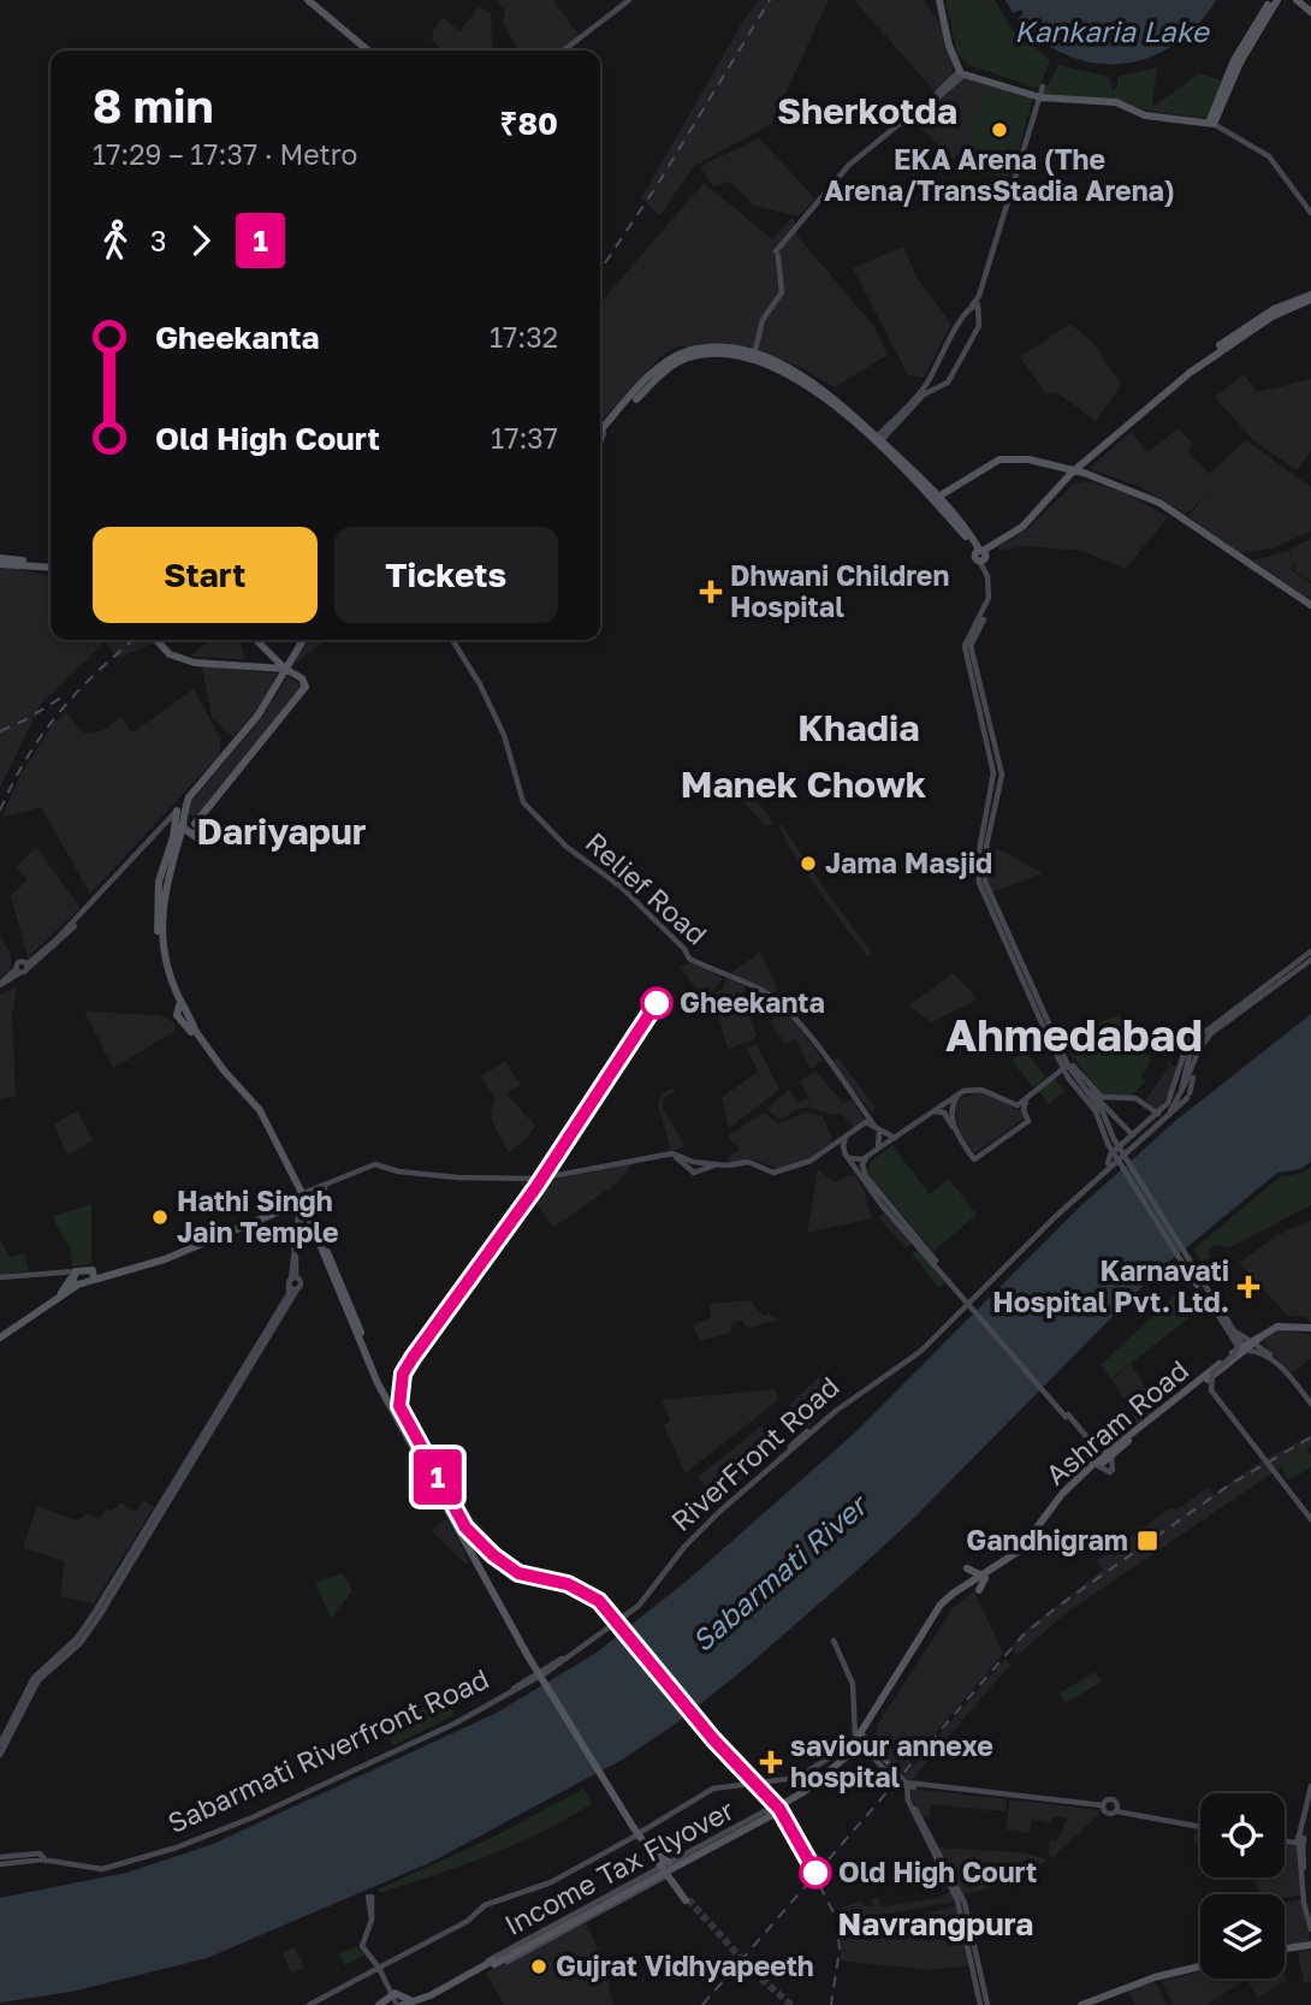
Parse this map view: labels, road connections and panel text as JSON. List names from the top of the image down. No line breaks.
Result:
{"streets":{"main road":["Relief Road","Ashram Road","RiverFront Road","Sabarmati Riverfront Road","Income Tax Flyover"]},"crossings":[["Ashram Road","Income Tax Flyover"],["RiverFront Road","Sabarmati Riverfront Road"]],"districts":["Sherkotda","Khadia","Manek Chowk","Dariyapur","Ahmedabad","Navrangpura"],"water":["Kankaria Lake","Sabarmati River"],"places":{"other":["EKA Arena (The Arena/TransStadia Arena)","Jama Masjid","Gheekanta","Hathi Singh Jain Temple","Old High Court","Gujrat Vidhyapeeth"],"health":["Dhwani Children Hospital","Karnavati Hospital Pvt. Ltd.","saviour annexe hospital"],"transit":["Gandhigram"]},"lines":["metro line 1"],"page":{"on_map":"1","heading":["8 min","17:29 – 17:37 · Metro","₹80"],"legs":["3","1"],"list":[{"name":"Gheekanta","value":"17:32"},{"name":"Old High Court","value":"17:37"}],"buttons":["Start","Tickets"]}}
